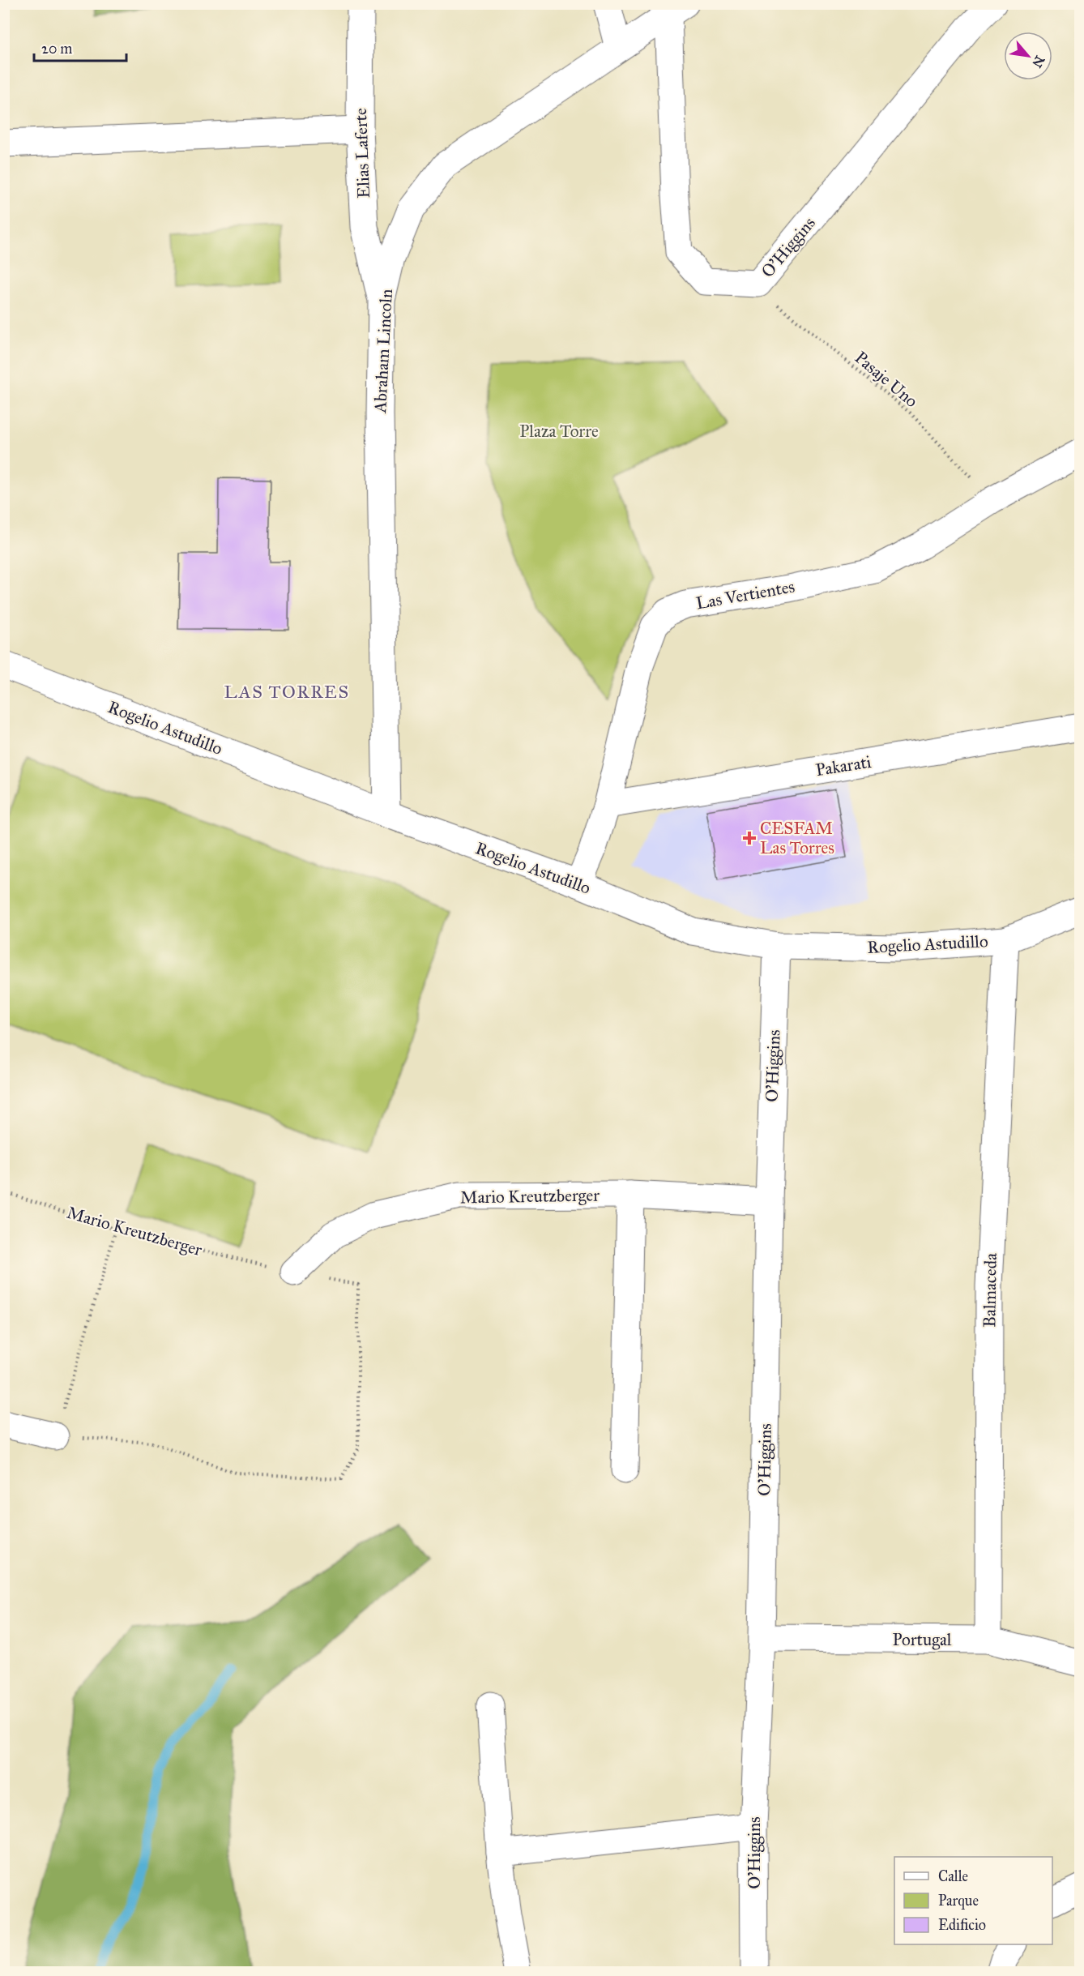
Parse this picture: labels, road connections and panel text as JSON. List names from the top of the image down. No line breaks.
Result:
{"streets":{"street":["Elias Laferte","O'Higgins","Abraham Lincoln","Las Vertientes","Rogelio Astudillo","Pakarati","Mario Kreutzberger","Balmaceda","Portugal"],"path":["Pasaje Uno"]},"crossings":[["Elias Laferte","Abraham Lincoln"],["O'Higgins","Abraham Lincoln"],["O'Higgins","Pasaje Uno"],["O'Higgins","Rogelio Astudillo"],["O'Higgins","Mario Kreutzberger"],["O'Higgins","Portugal"],["Abraham Lincoln","Rogelio Astudillo"],["Pasaje Uno","Las Vertientes"],["Las Vertientes","Rogelio Astudillo"],["Las Vertientes","Pakarati"],["Rogelio Astudillo","Balmaceda"],["Balmaceda","Portugal"]],"districts":["LAS TORRES"],"parks":["Plaza Torre"],"places":{"health":["CESFAM Las Torres"]},"legend":["Calle","Parque","Edificio"],"scale_bar":"20 m","north":"bottom right"}
